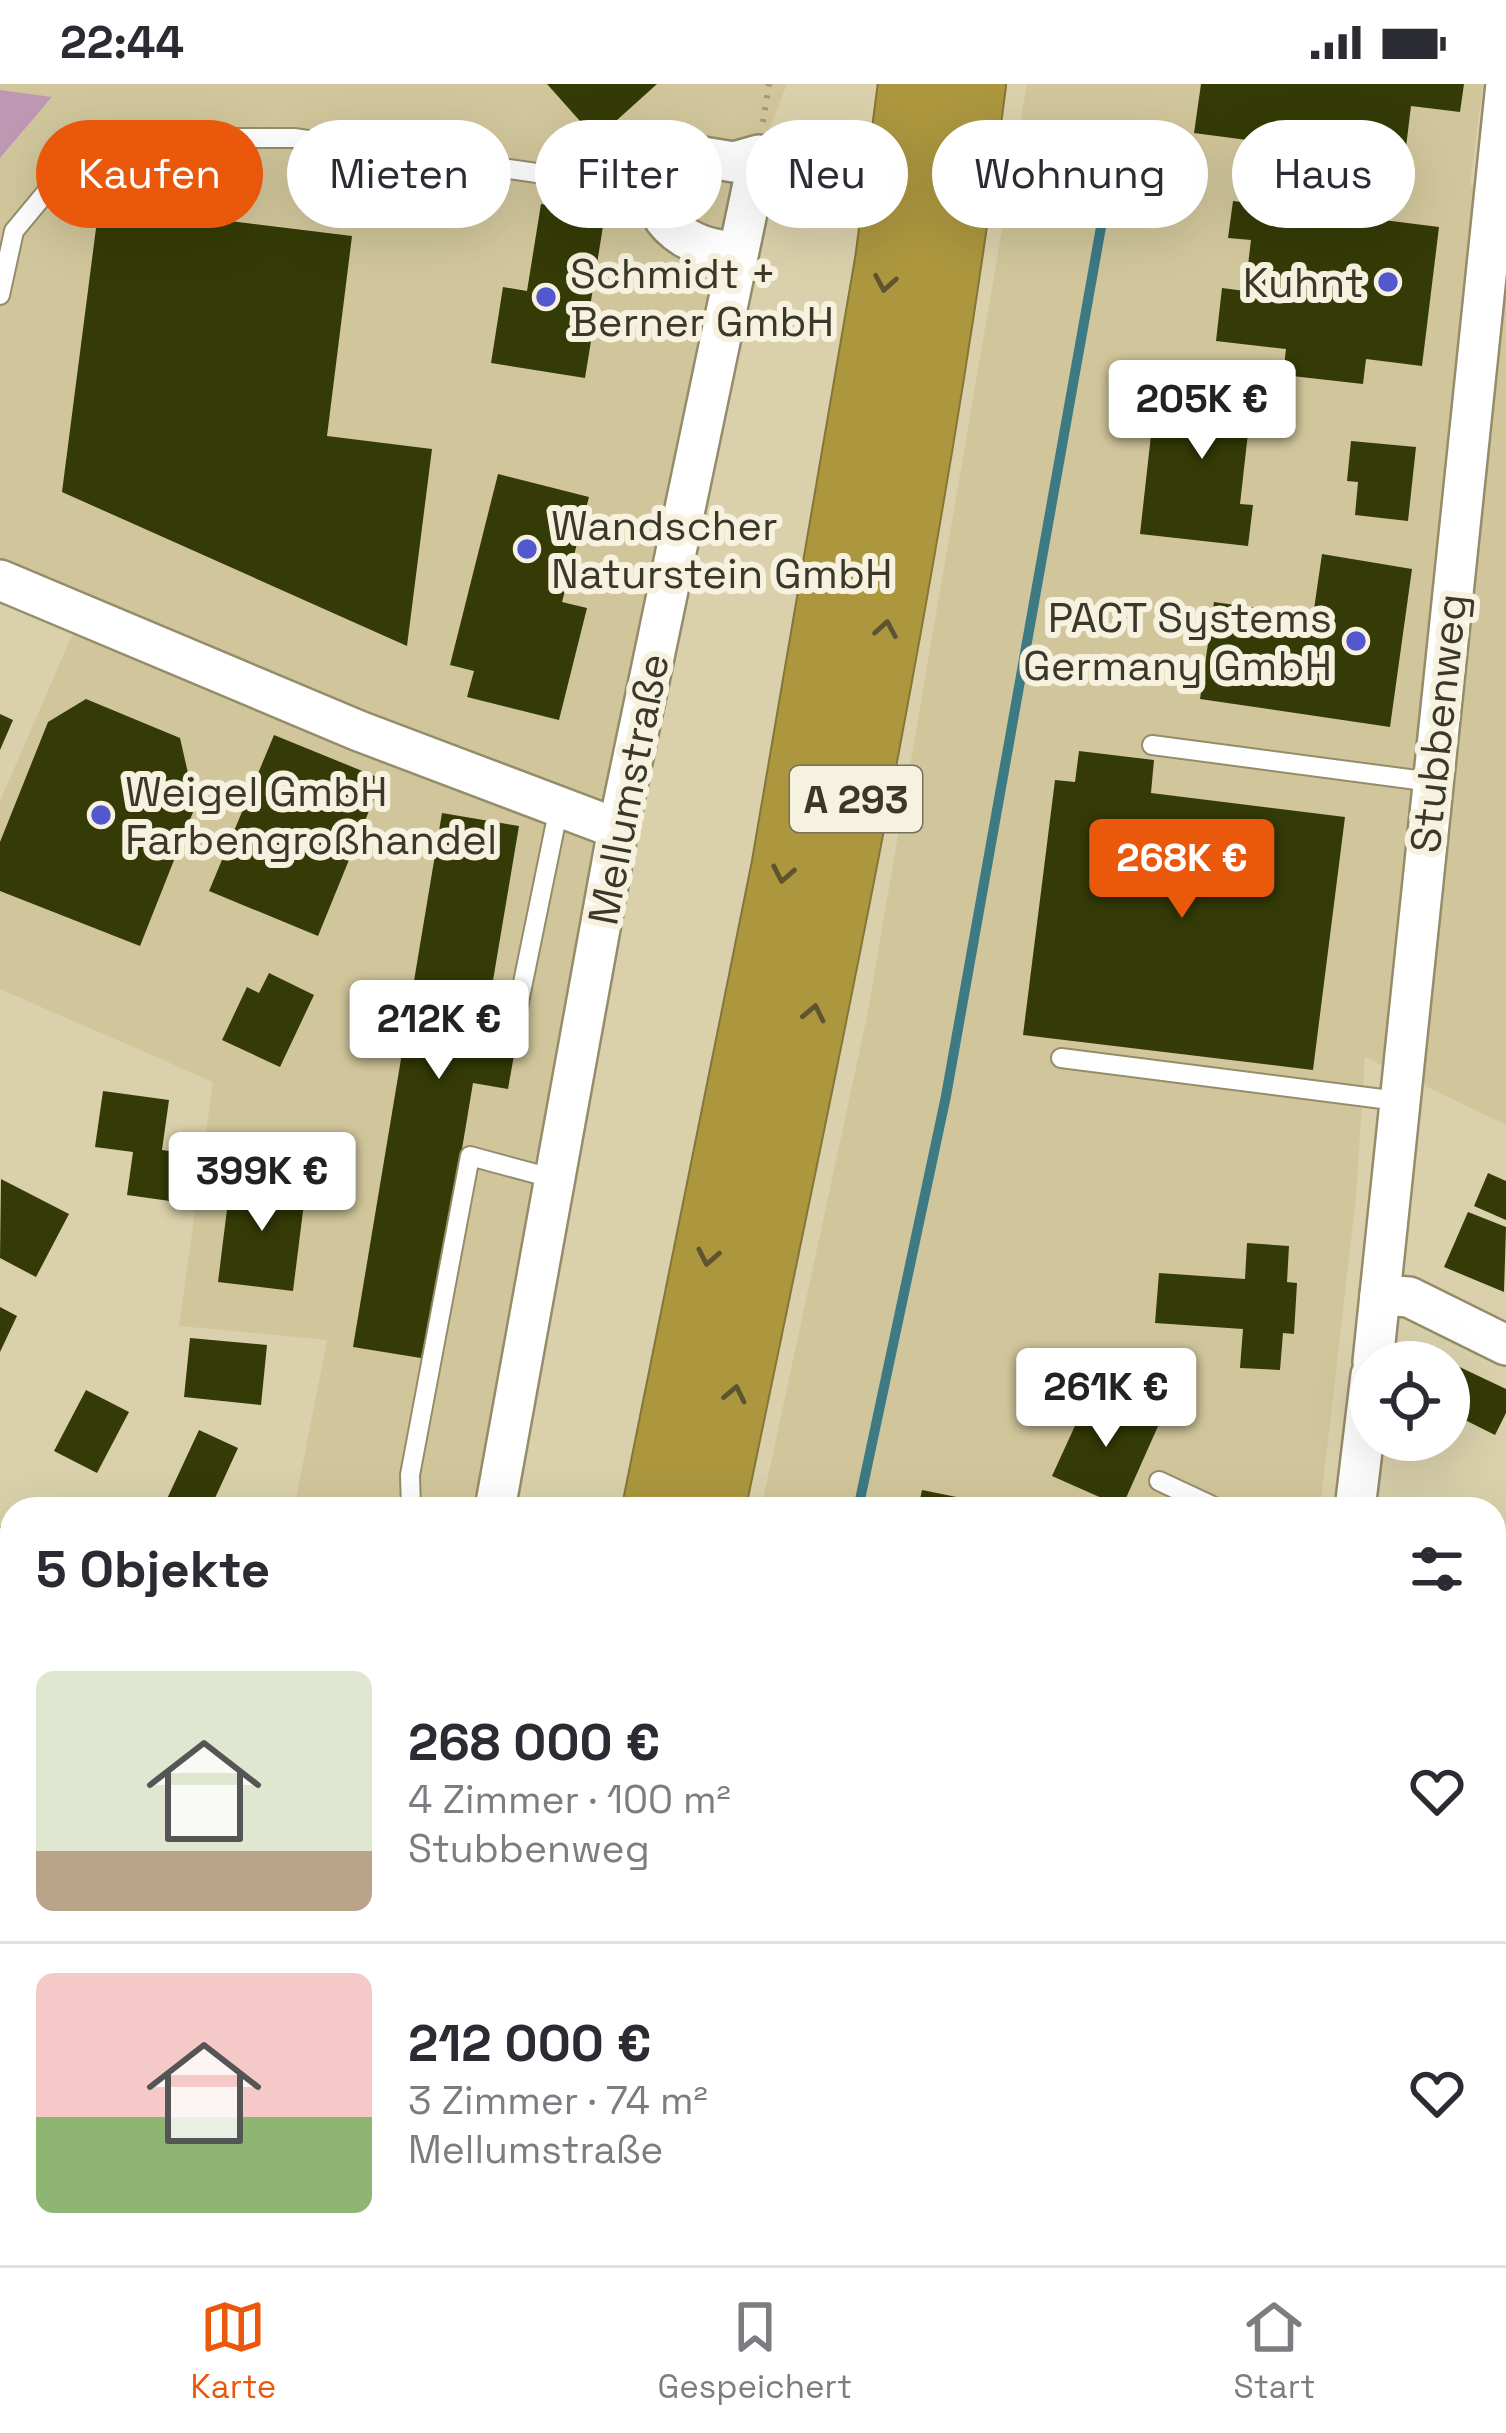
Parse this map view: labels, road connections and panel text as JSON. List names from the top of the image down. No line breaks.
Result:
{"streets":{"highway":["A 293"],"street":["Stubbenweg","Mellumstraße"]},"places":["Kuhnt","Schmidt + Berner GmbH","Wandscher Naturstein GmbH","PACT Systems Germany GmbH","Weigel GmbH Farbengroßhandel"],"page":{"status":"22:44","chip":["Kaufen","Mieten","Filter","Neu","Wohnung","Haus"],"price":["205K €","268K €","212K €","399K €","261K €"],"heading":"5 Objekte","list":[{"name":"268 000 €","note":"4 Zimmer · 100 m² · Stubbenweg"},{"name":"212 000 €","note":"3 Zimmer · 74 m² · Mellumstraße"}],"tabs":["Karte","Gespeichert","Start"]}}
